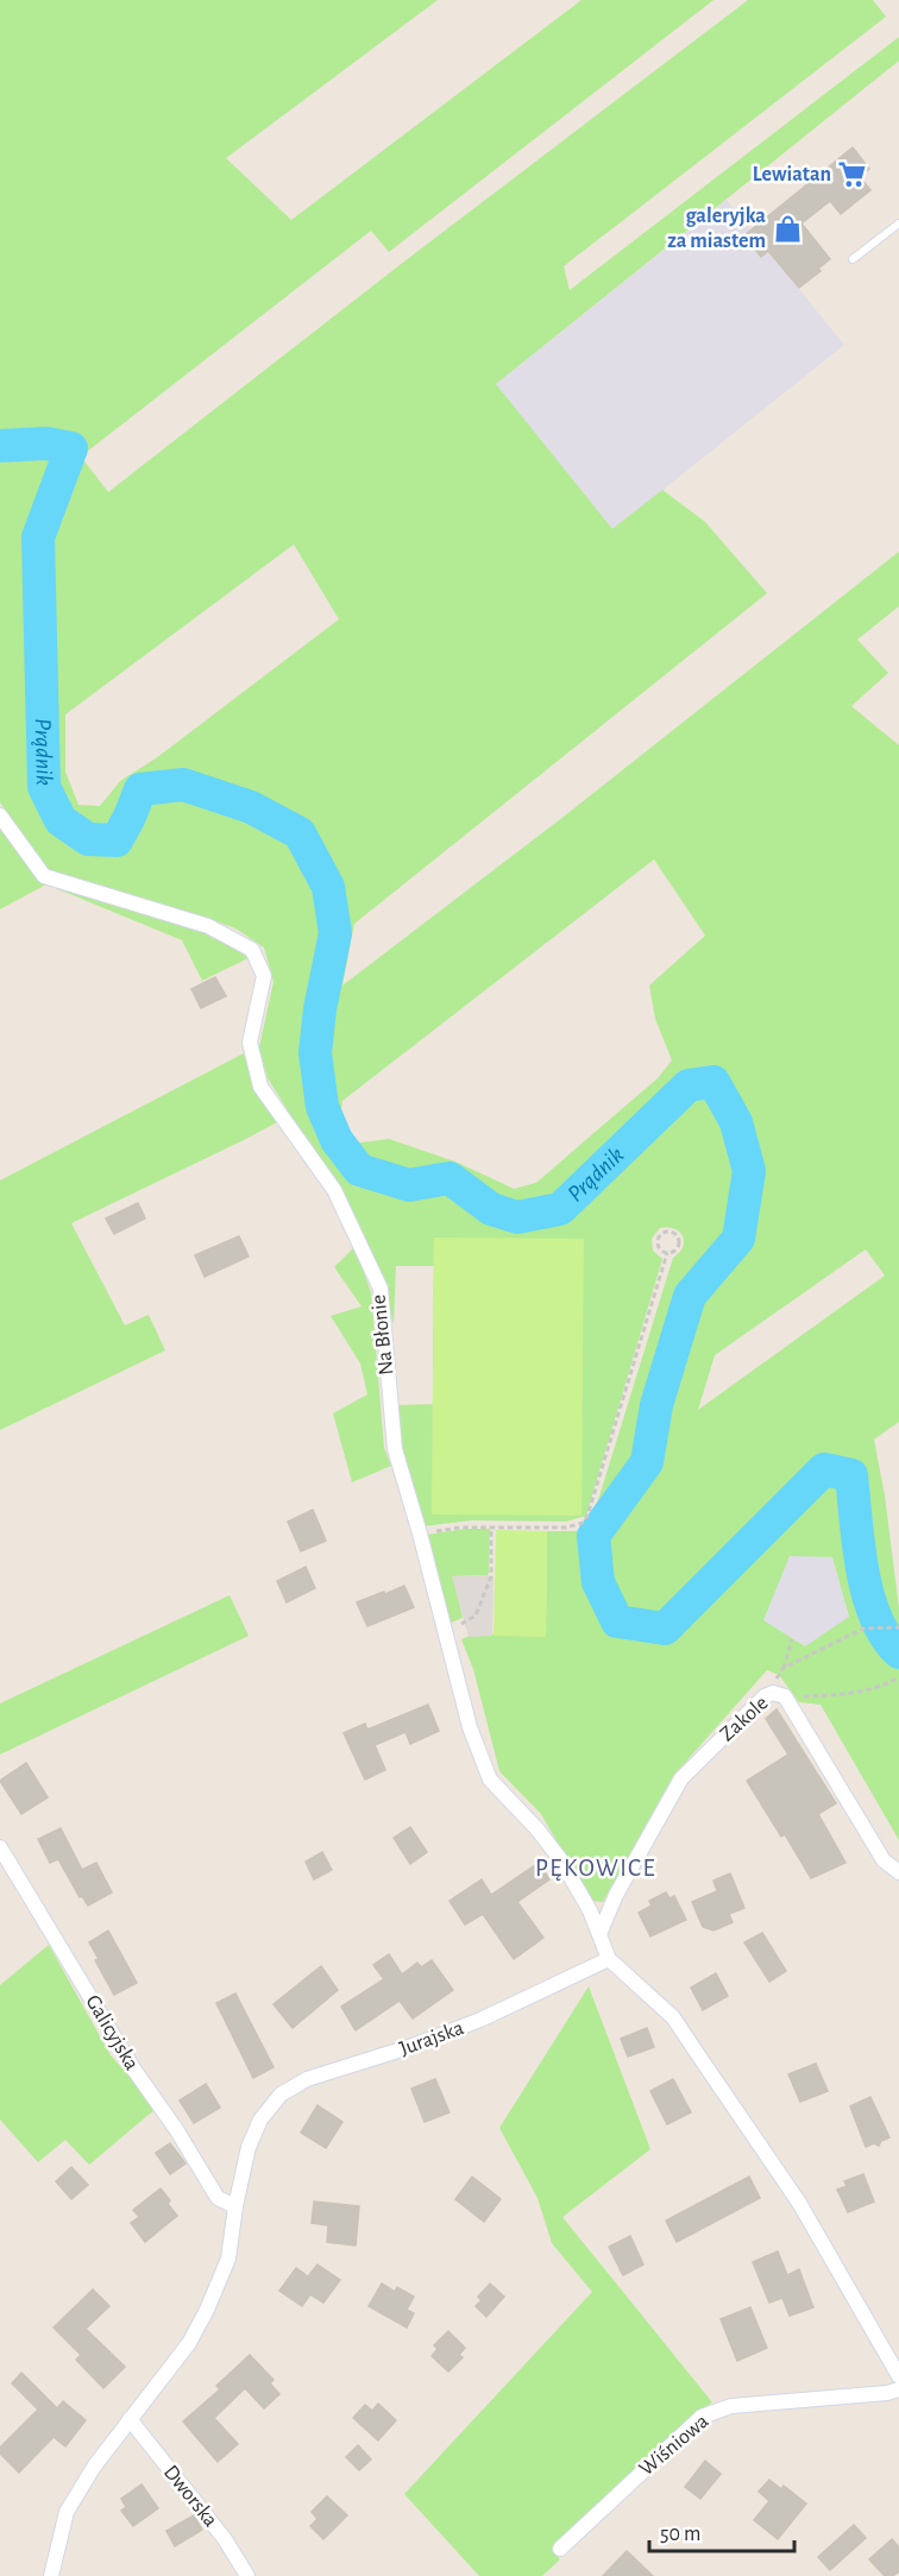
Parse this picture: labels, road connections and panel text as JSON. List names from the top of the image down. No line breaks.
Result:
{"streets":{"street":["Na Błonie","Zakole","Galicyjska","Jurajska","Wiśniowa","Dworska"]},"crossings":[["Na Błonie","Zakole"],["Na Błonie","Jurajska"],["Galicyjska","Jurajska"],["Jurajska","Dworska"]],"districts":["PĘKOWICE"],"water":["Prądnik"],"places":{"supermarket":["Lewiatan"],"shop":["galeryjka za miastem"]},"scale_bar":"50 m"}
